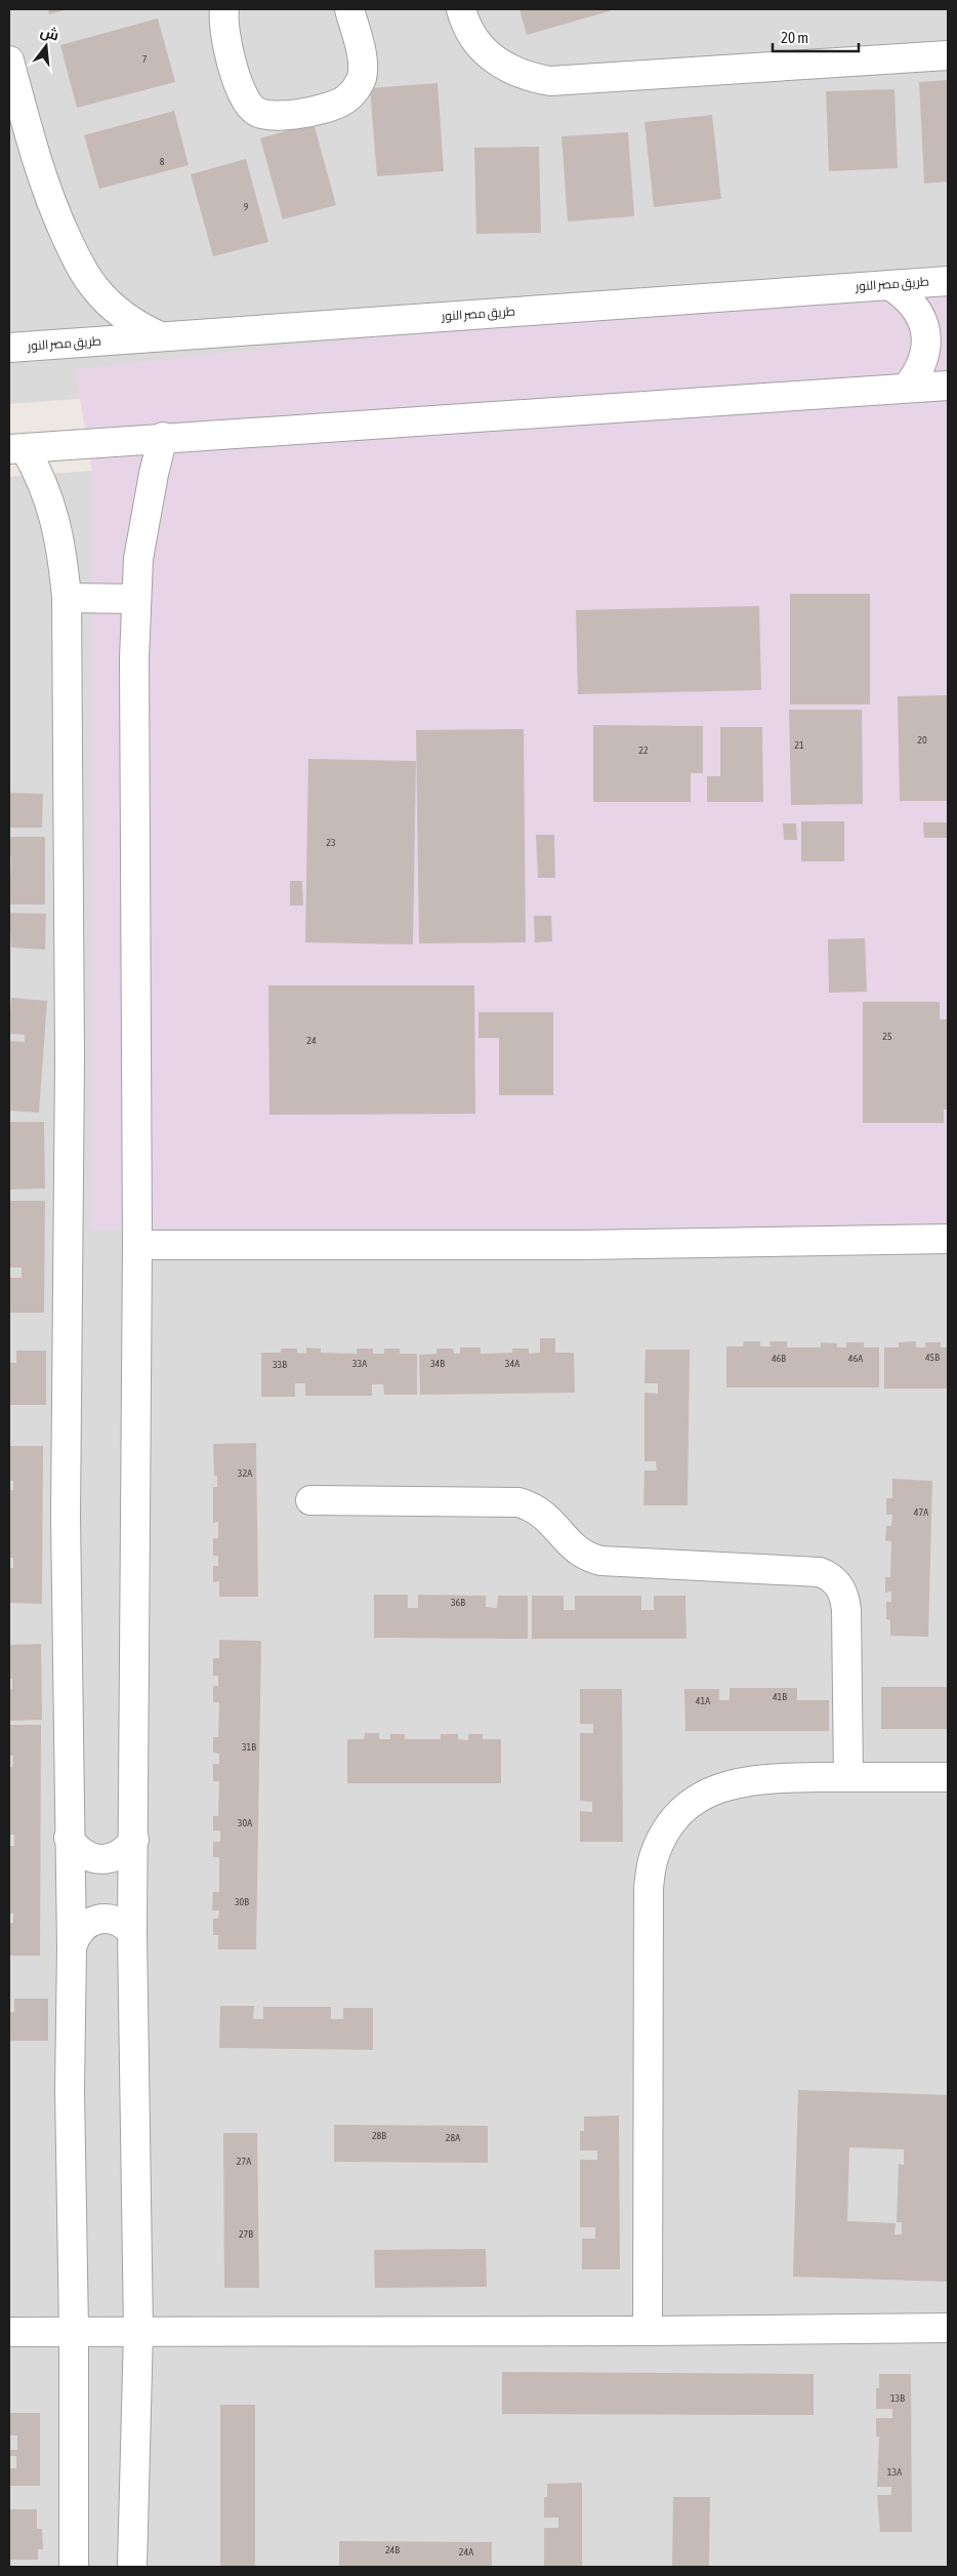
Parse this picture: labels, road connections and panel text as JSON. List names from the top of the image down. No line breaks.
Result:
{"streets":{"street":["طريق مصر النور"]},"house_numbers":["7","8","9","20","21","22","23","25","24","45B","46B","46A","33A","34B","34A","33B","32A","47A","36B","41B","41A","31B","30A","30B","28B","28A","27A","27B","13B","13A","24B","24A"],"scale_bar":"20 m","north":"top"}
